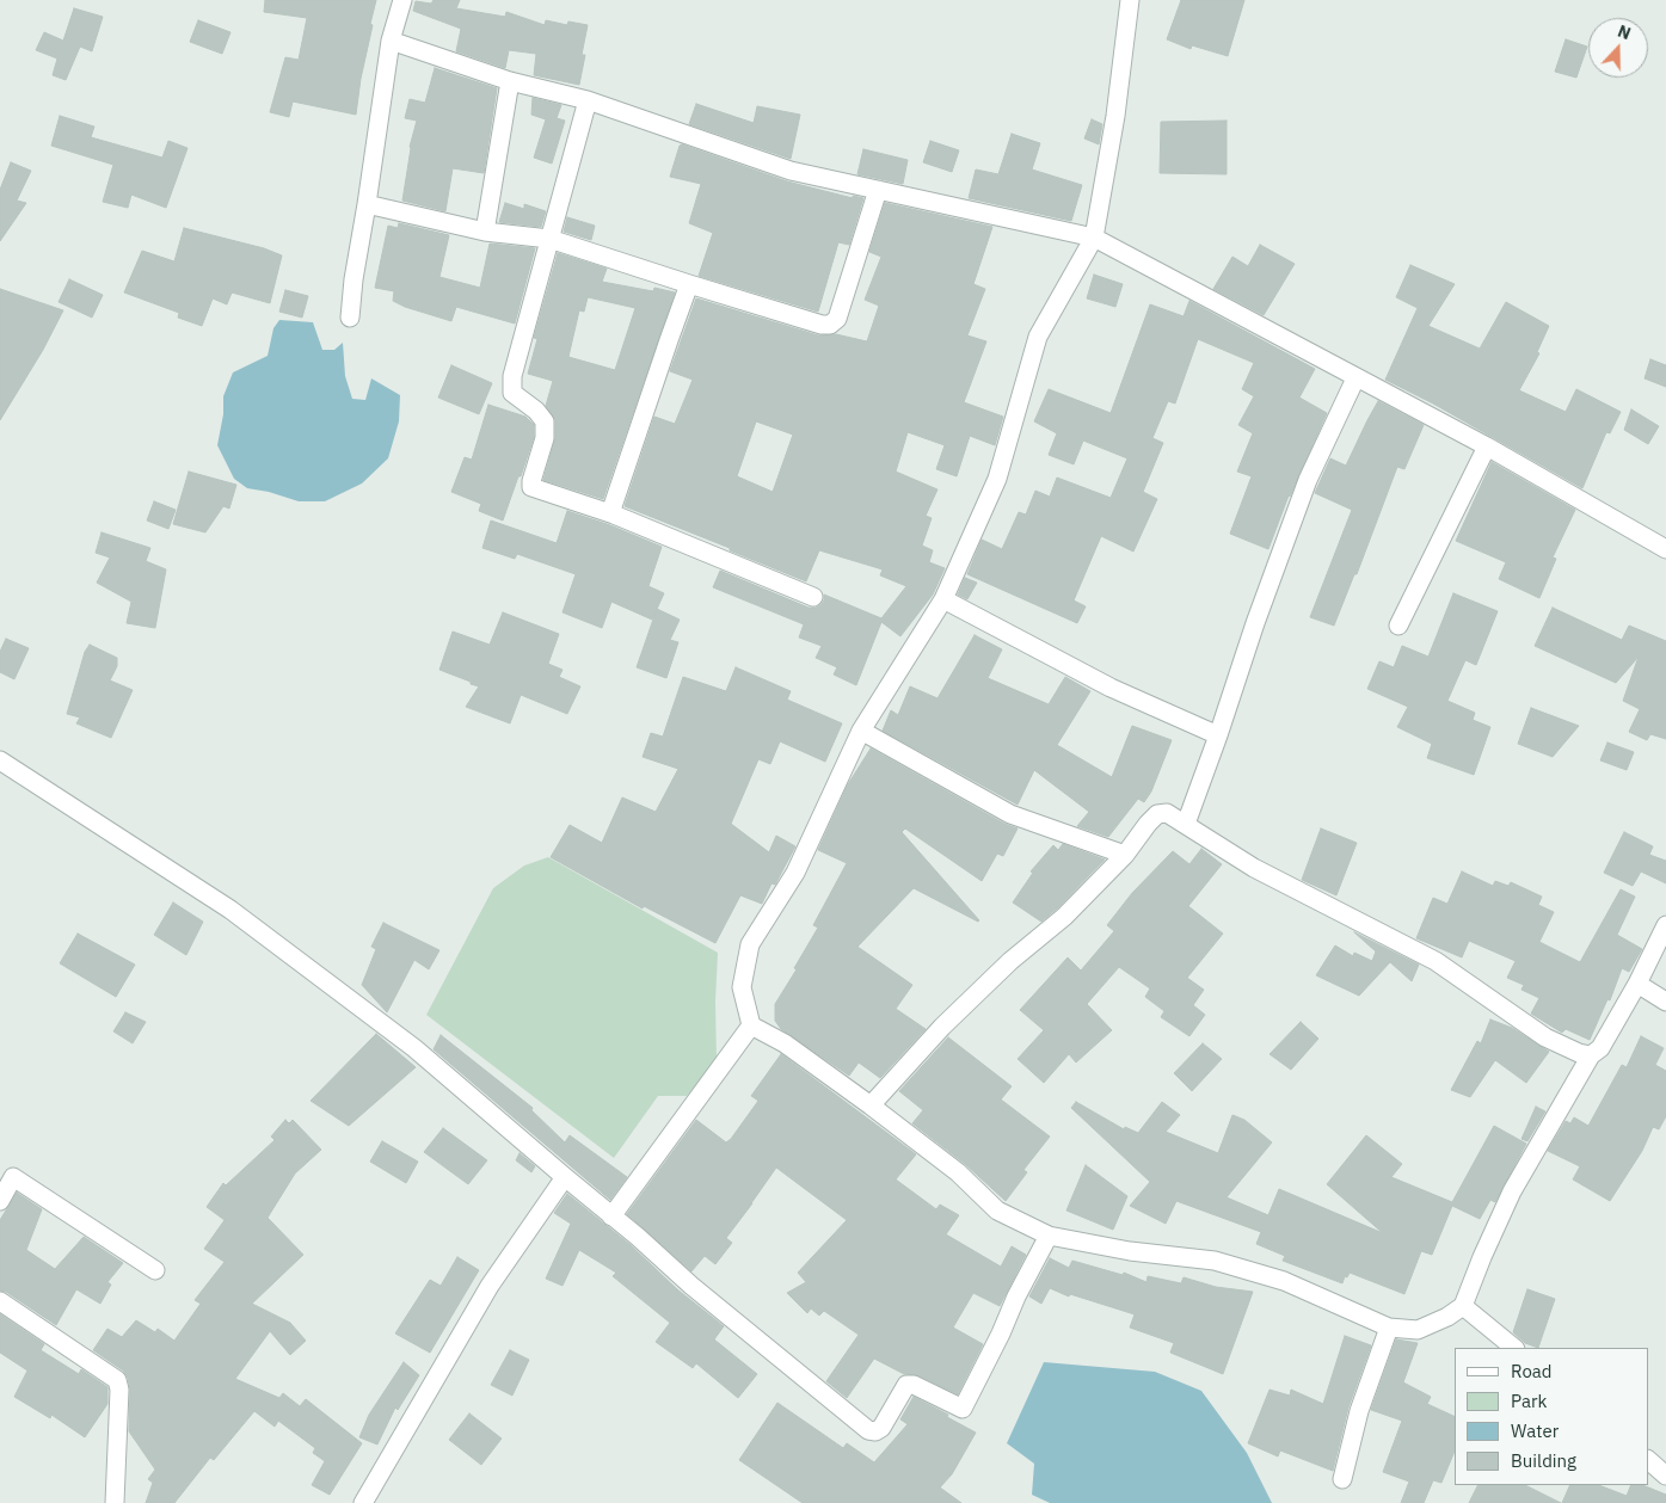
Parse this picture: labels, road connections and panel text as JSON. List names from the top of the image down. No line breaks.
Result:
{"legend":["Road","Park","Water","Building"],"north":"top"}
